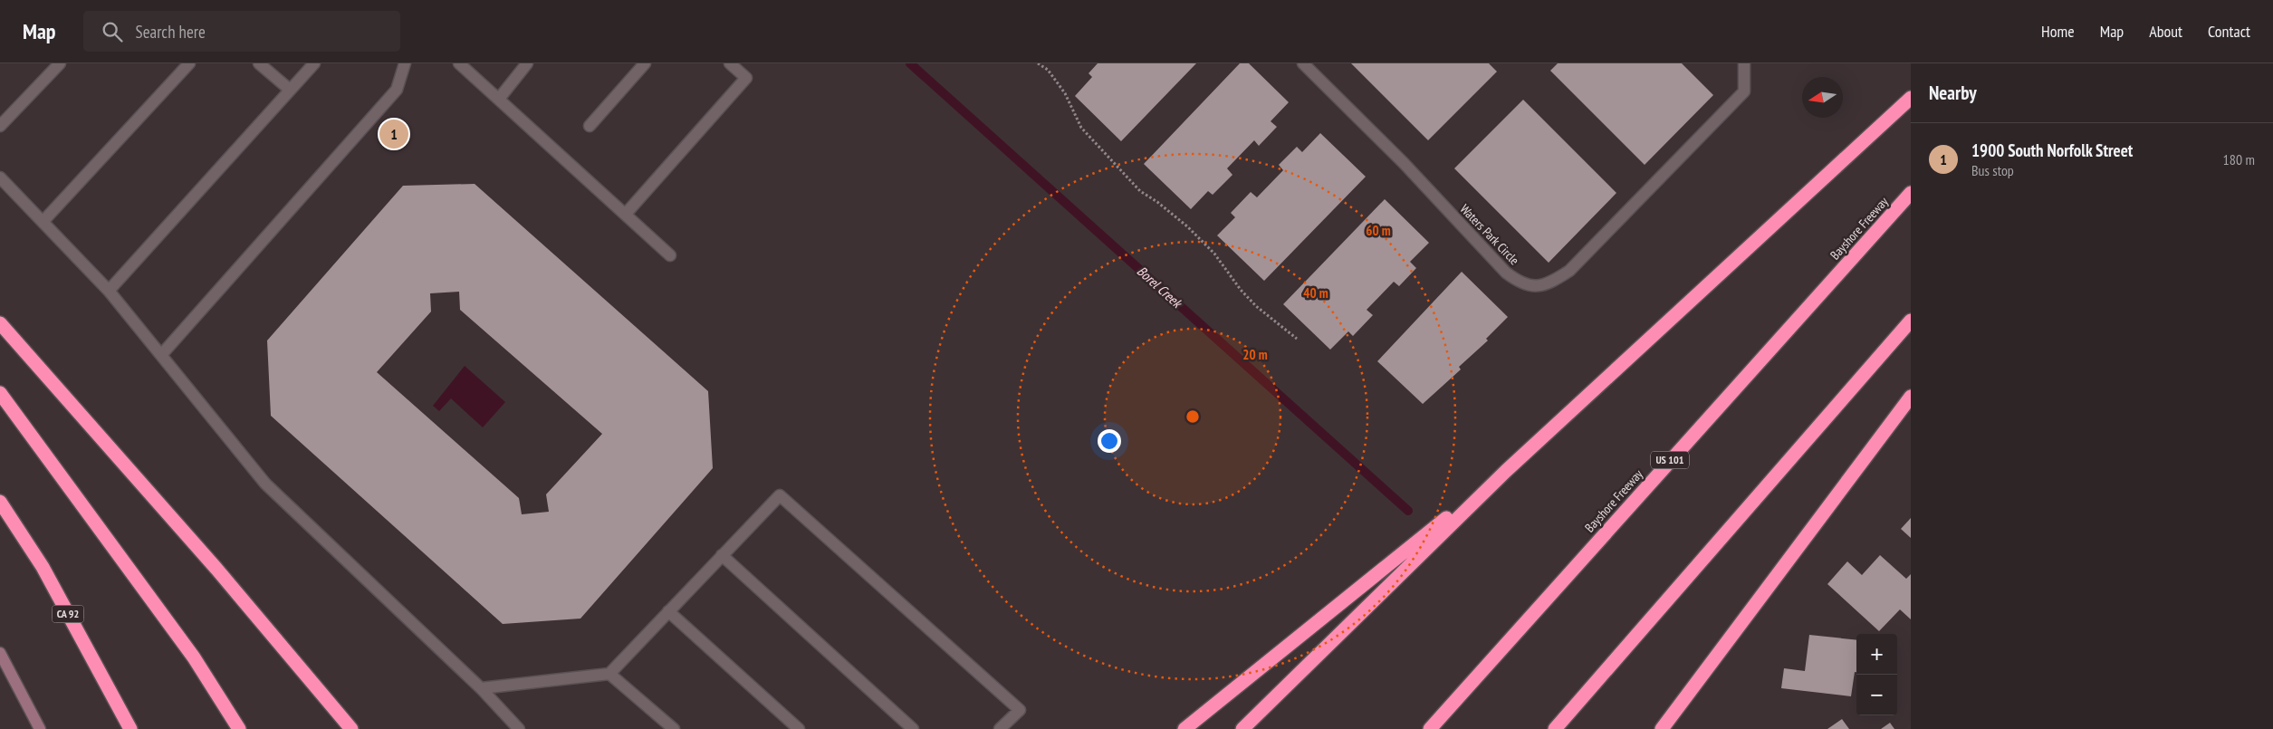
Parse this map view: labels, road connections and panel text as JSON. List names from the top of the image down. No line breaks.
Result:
{"streets":{"highway":["Bayshore Freeway","US 101","CA 92"],"street":["Waters Park Circle"]},"water":["Borel Creek"],"north":"left","page":{"header":"Map","search":"Search here","nav":["Home","Map","About","Contact"],"heading":"Nearby","pins":"1","list":[{"mark":"1","name":"1900 South Norfolk Street","note":"Bus stop","value":"180 m"}],"map_buttons":["+","−"]},"rings":["60 m","40 m","20 m"]}
